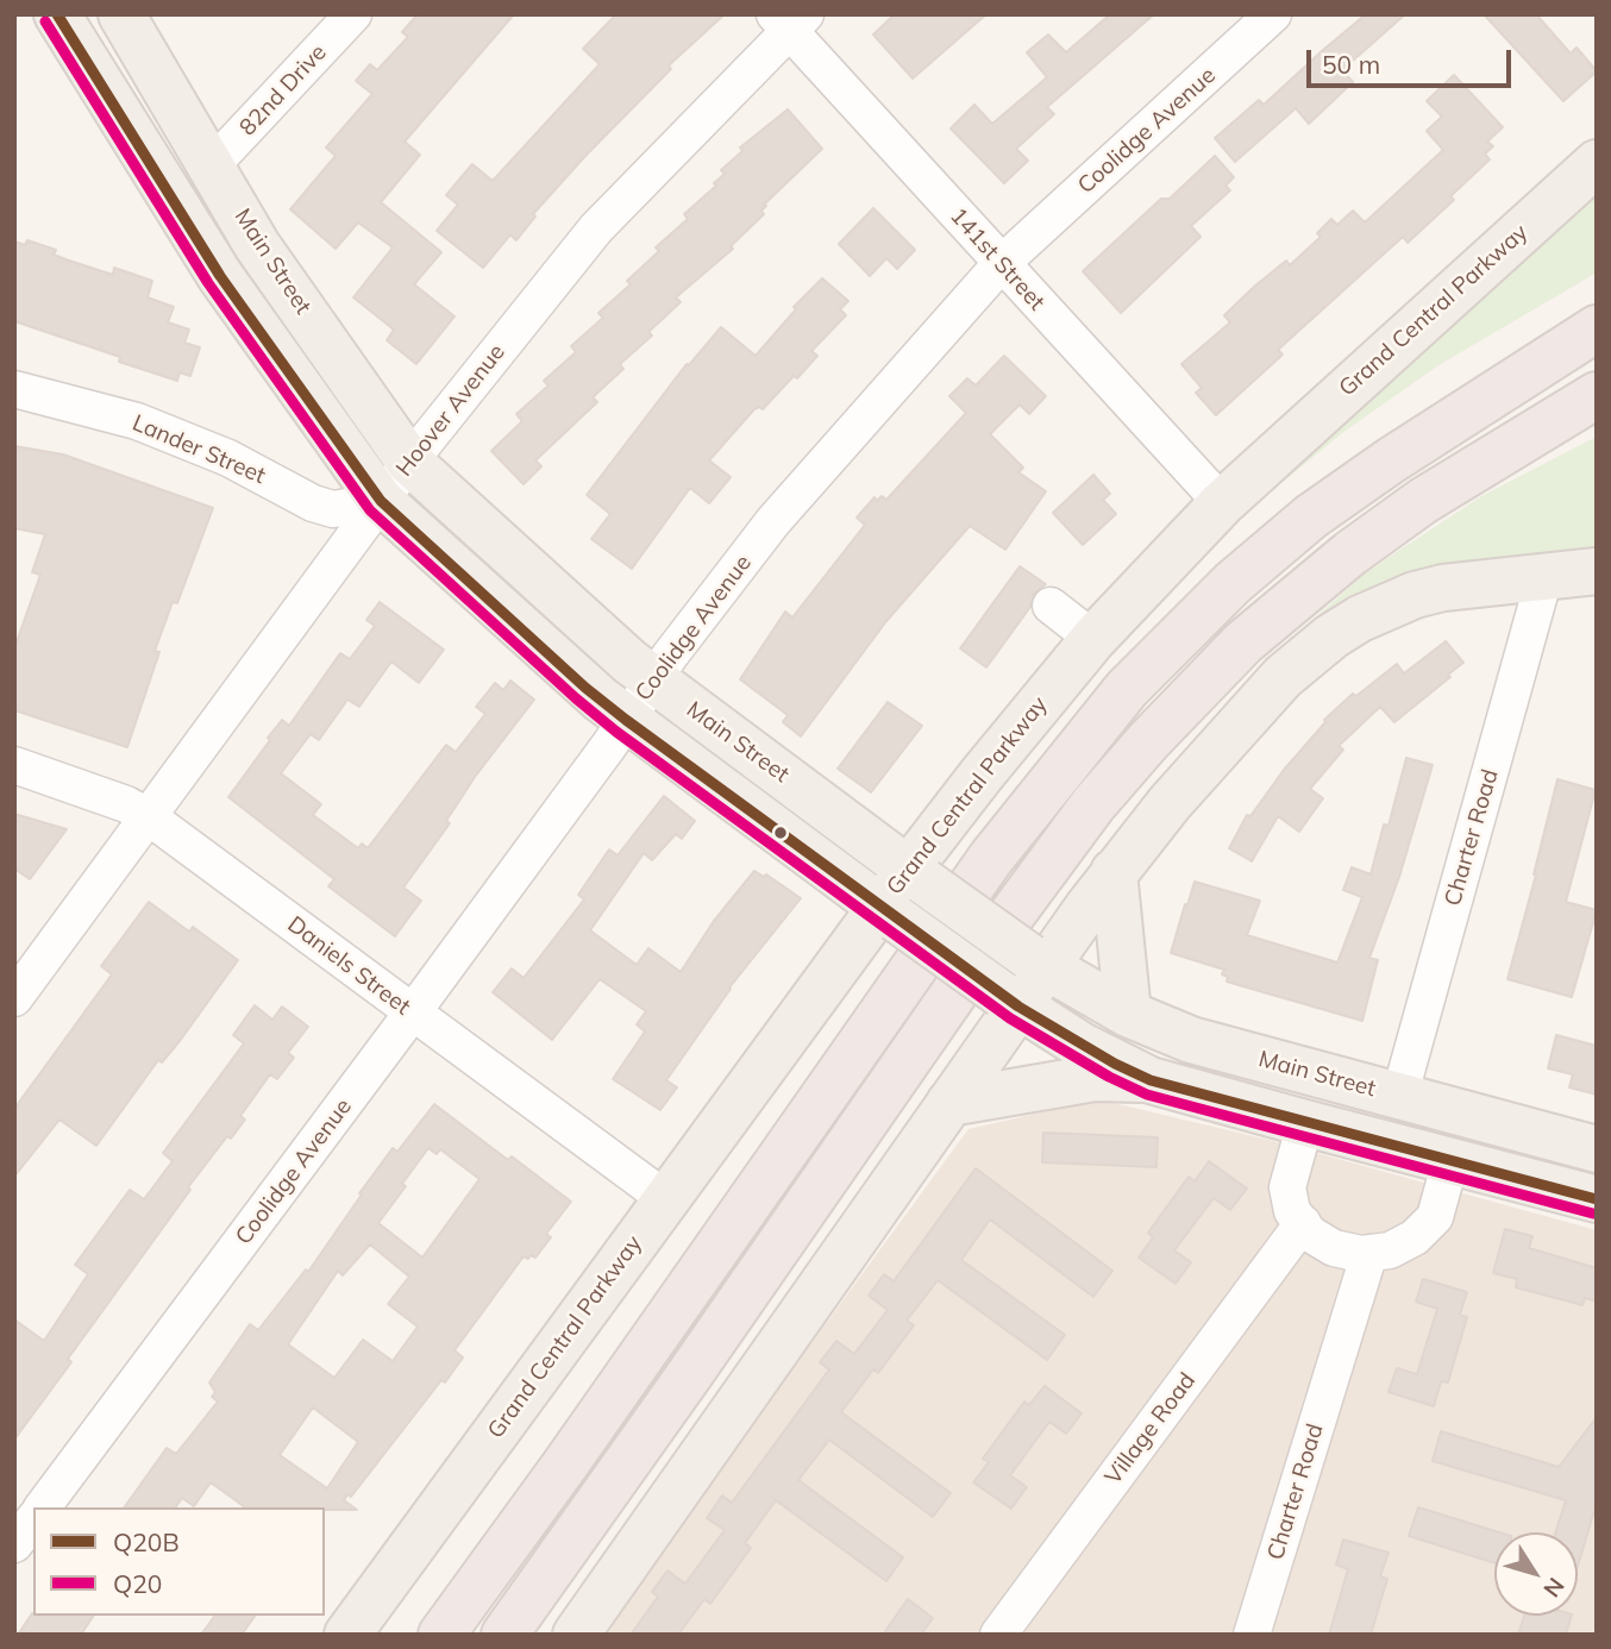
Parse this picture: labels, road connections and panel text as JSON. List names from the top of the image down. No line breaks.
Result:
{"streets":{"main road":["Main Street","Grand Central Parkway"],"street":["82nd Drive","Coolidge Avenue","141st Street","Hoover Avenue","Lander Street","Charter Road","Daniels Street","Village Road"]},"crossings":[["82nd Drive","Main Street"],["Coolidge Avenue","141st Street"],["Coolidge Avenue","Main Street"],["Coolidge Avenue","Daniels Street"],["141st Street","Grand Central Parkway"],["141st Street","Hoover Avenue"],["Main Street","Grand Central Parkway"],["Main Street","Hoover Avenue"],["Main Street","Lander Street"],["Main Street","Charter Road"],["Grand Central Parkway","Daniels Street"],["Hoover Avenue","Lander Street"],["Hoover Avenue","Daniels Street"]],"lines":["transit line Q20B","transit line Q20"],"legend":["Q20B","Q20"],"scale_bar":"50 m","north":"bottom right"}
